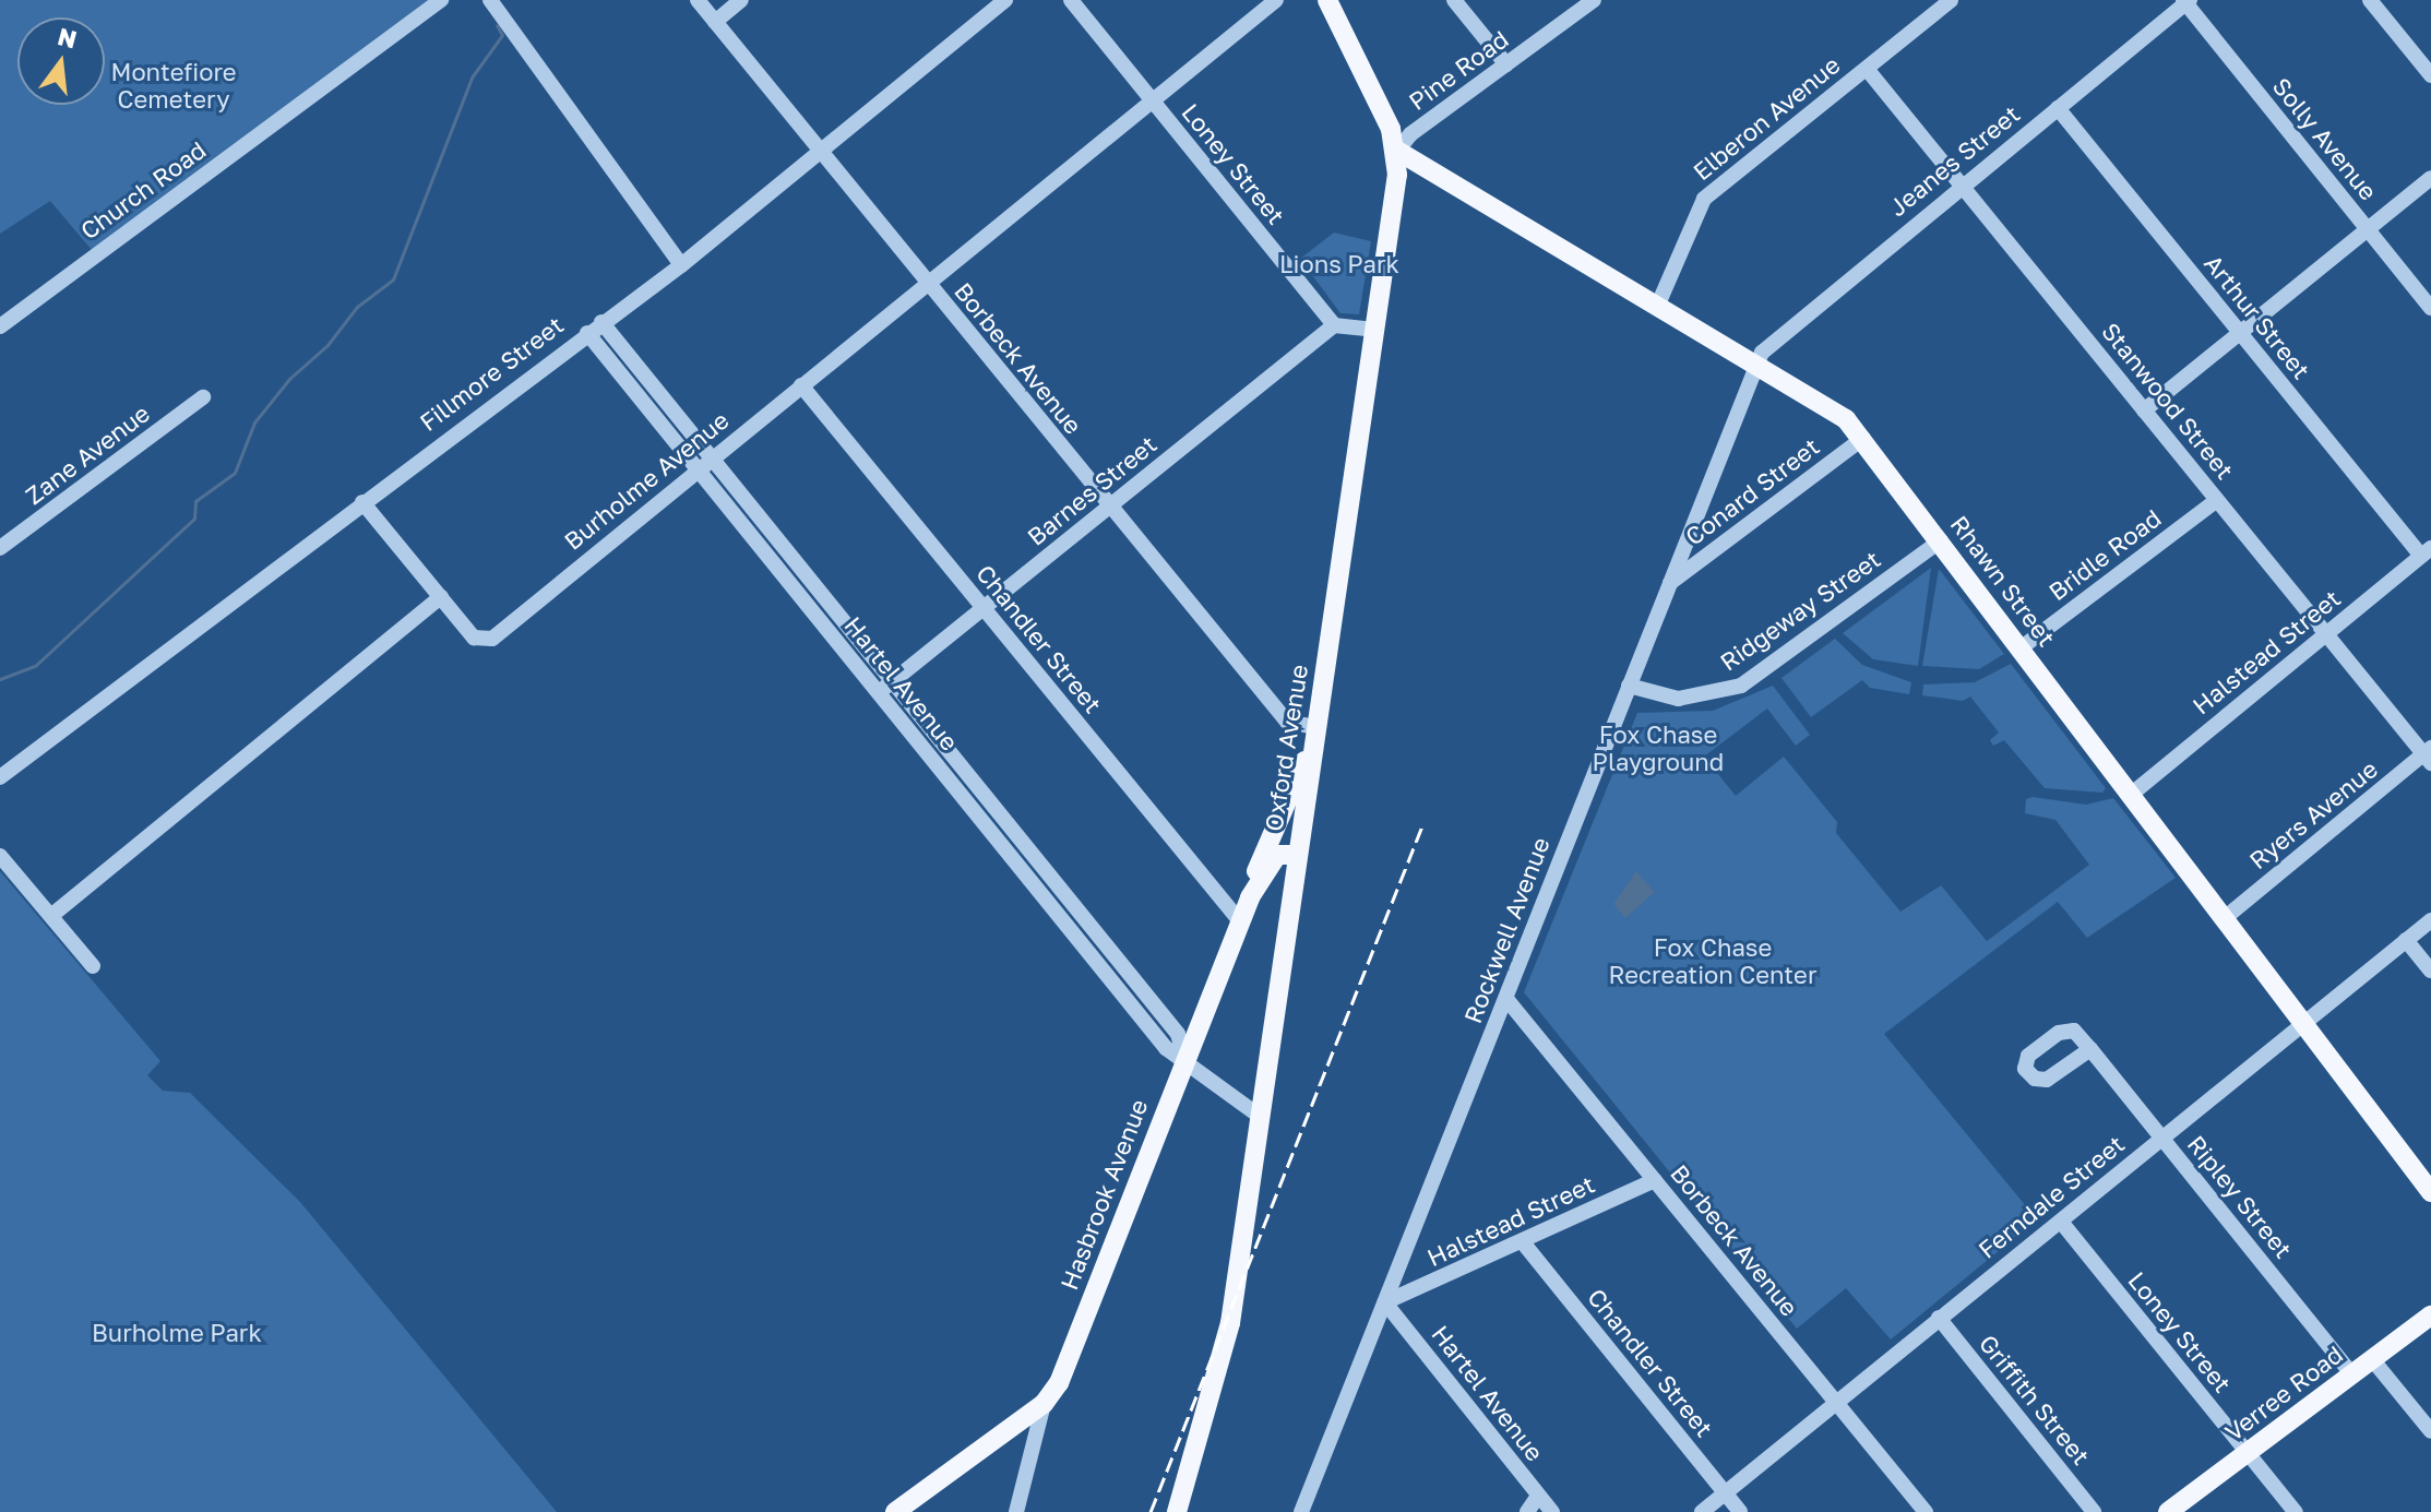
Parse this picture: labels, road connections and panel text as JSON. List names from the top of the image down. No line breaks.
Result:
{"streets":{"main road":["Rhawn Street","Oxford Avenue","Hasbrook Avenue","Verree Road"],"street":["Pine Road","Elberon Avenue","Solly Avenue","Jeanes Street","Loney Street","Church Road","Arthur Street","Borbeck Avenue","Fillmore Street","Stanwood Street","Zane Avenue","Burholme Avenue","Barnes Street","Conard Street","Bridle Road","Ridgeway Street","Chandler Street","Halstead Street","Hartel Avenue","Ryers Avenue","Rockwell Avenue","Ferndale Street","Ripley Street","Griffith Street"]},"crossings":[["Pine Road","Rhawn Street"],["Pine Road","Oxford Avenue"],["Elberon Avenue","Stanwood Street"],["Elberon Avenue","Rhawn Street"],["Solly Avenue","Jeanes Street"],["Jeanes Street","Arthur Street"],["Jeanes Street","Stanwood Street"],["Jeanes Street","Rhawn Street"],["Jeanes Street","Rockwell Avenue"],["Loney Street","Burholme Avenue"],["Loney Street","Barnes Street"],["Loney Street","Ferndale Street"],["Loney Street","Verree Road"],["Arthur Street","Halstead Street"],["Borbeck Avenue","Fillmore Street"],["Borbeck Avenue","Burholme Avenue"],["Borbeck Avenue","Barnes Street"],["Borbeck Avenue","Halstead Street"],["Borbeck Avenue","Oxford Avenue"],["Borbeck Avenue","Rockwell Avenue"],["Borbeck Avenue","Hasbrook Avenue"],["Borbeck Avenue","Ferndale Street"],["Fillmore Street","Burholme Avenue"],["Fillmore Street","Hartel Avenue"],["Stanwood Street","Bridle Road"],["Stanwood Street","Halstead Street"],["Stanwood Street","Ryers Avenue"],["Burholme Avenue","Chandler Street"],["Burholme Avenue","Hartel Avenue"],["Barnes Street","Chandler Street"],["Barnes Street","Hartel Avenue"],["Conard Street","Rhawn Street"],["Conard Street","Rockwell Avenue"],["Bridle Road","Rhawn Street"],["Rhawn Street","Ridgeway Street"],["Rhawn Street","Halstead Street"],["Rhawn Street","Oxford Avenue"],["Rhawn Street","Ryers Avenue"],["Rhawn Street","Rockwell Avenue"],["Rhawn Street","Ferndale Street"],["Ridgeway Street","Rockwell Avenue"],["Chandler Street","Halstead Street"],["Chandler Street","Hasbrook Avenue"],["Chandler Street","Ferndale Street"],["Halstead Street","Hartel Avenue"],["Halstead Street","Rockwell Avenue"],["Hartel Avenue","Oxford Avenue"],["Hartel Avenue","Rockwell Avenue"],["Hartel Avenue","Hasbrook Avenue"],["Oxford Avenue","Hasbrook Avenue"],["Ferndale Street","Ripley Street"],["Ferndale Street","Griffith Street"],["Ripley Street","Verree Road"]],"parks":["Montefiore Cemetery","Lions Park","Fox Chase Playground","Fox Chase Recreation Center","Burholme Park"],"north":"top"}
